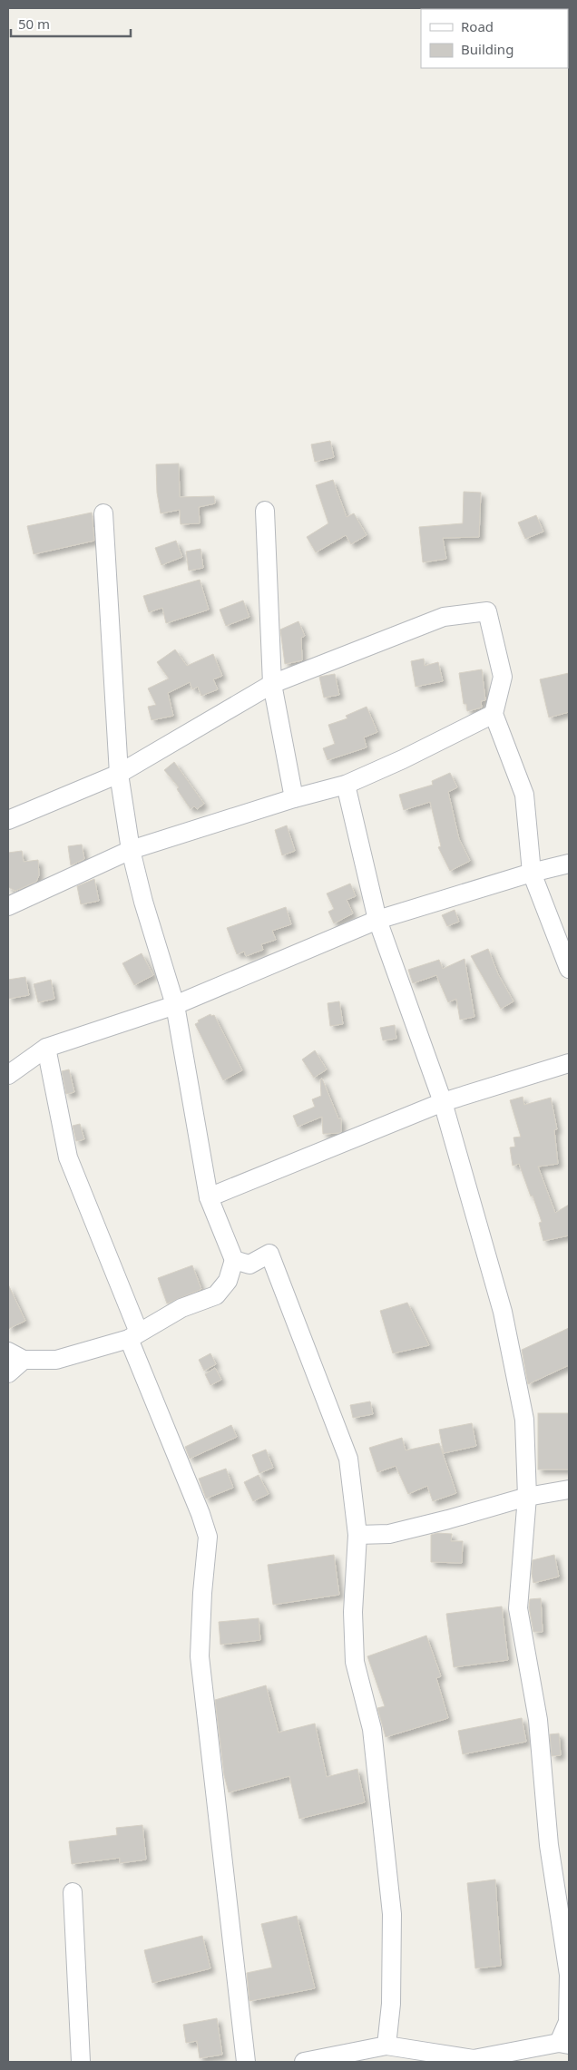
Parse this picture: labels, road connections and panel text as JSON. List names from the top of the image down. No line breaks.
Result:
{"legend":["Road","Building"],"scale_bar":"50 m"}
